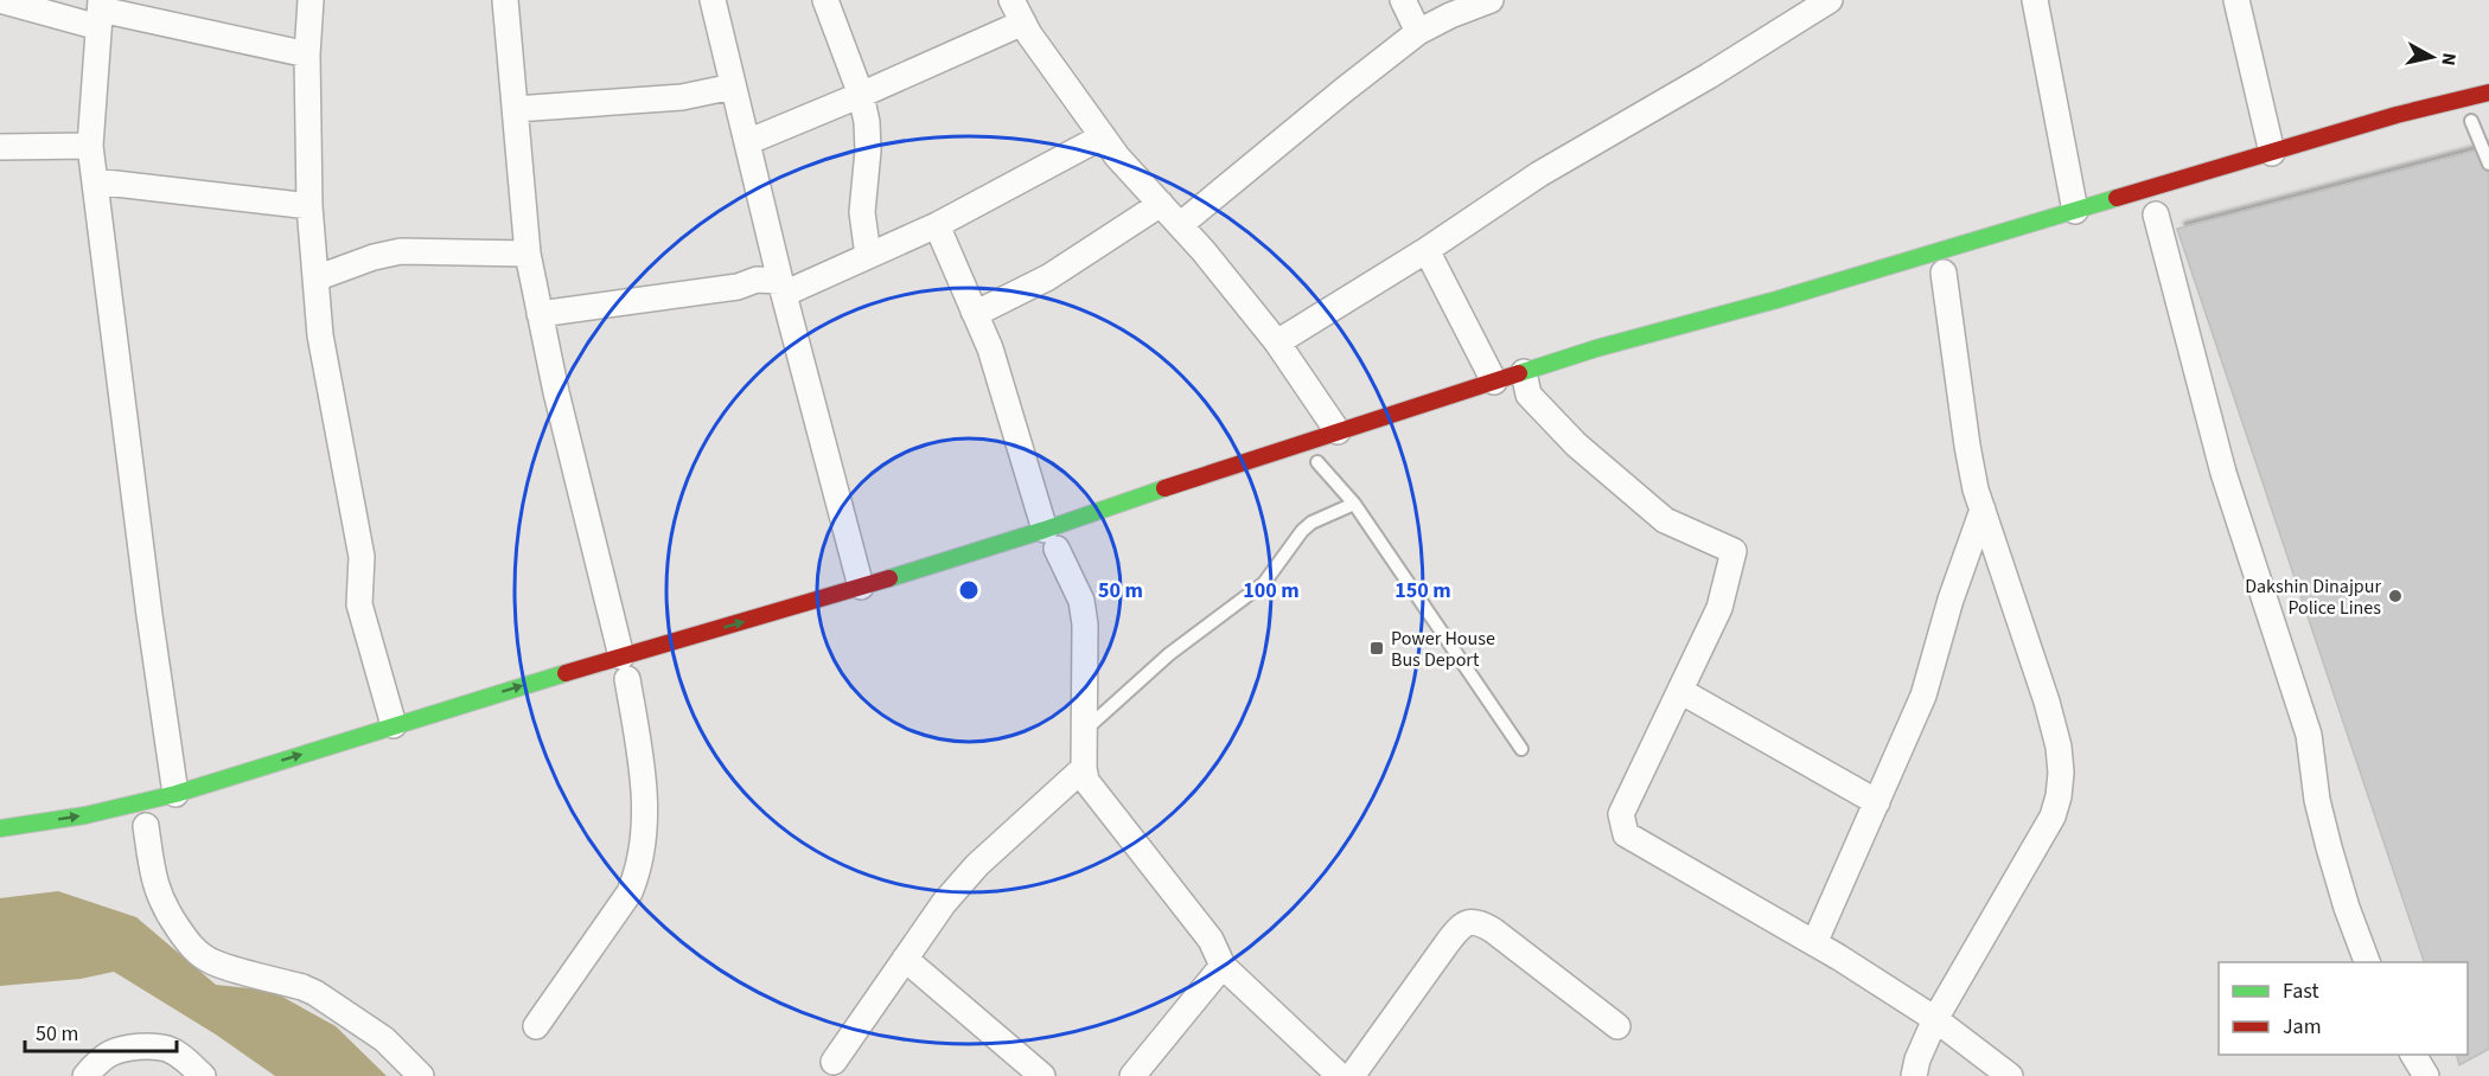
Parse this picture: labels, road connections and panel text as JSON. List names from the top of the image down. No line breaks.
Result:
{"places":{"other":["Dakshin Dinajpur Police Lines"],"transit":["Power House Bus Deport"]},"legend":["Fast","Jam"],"scale_bar":"50 m","north":"right","rings":["50 m","100 m","150 m"]}
